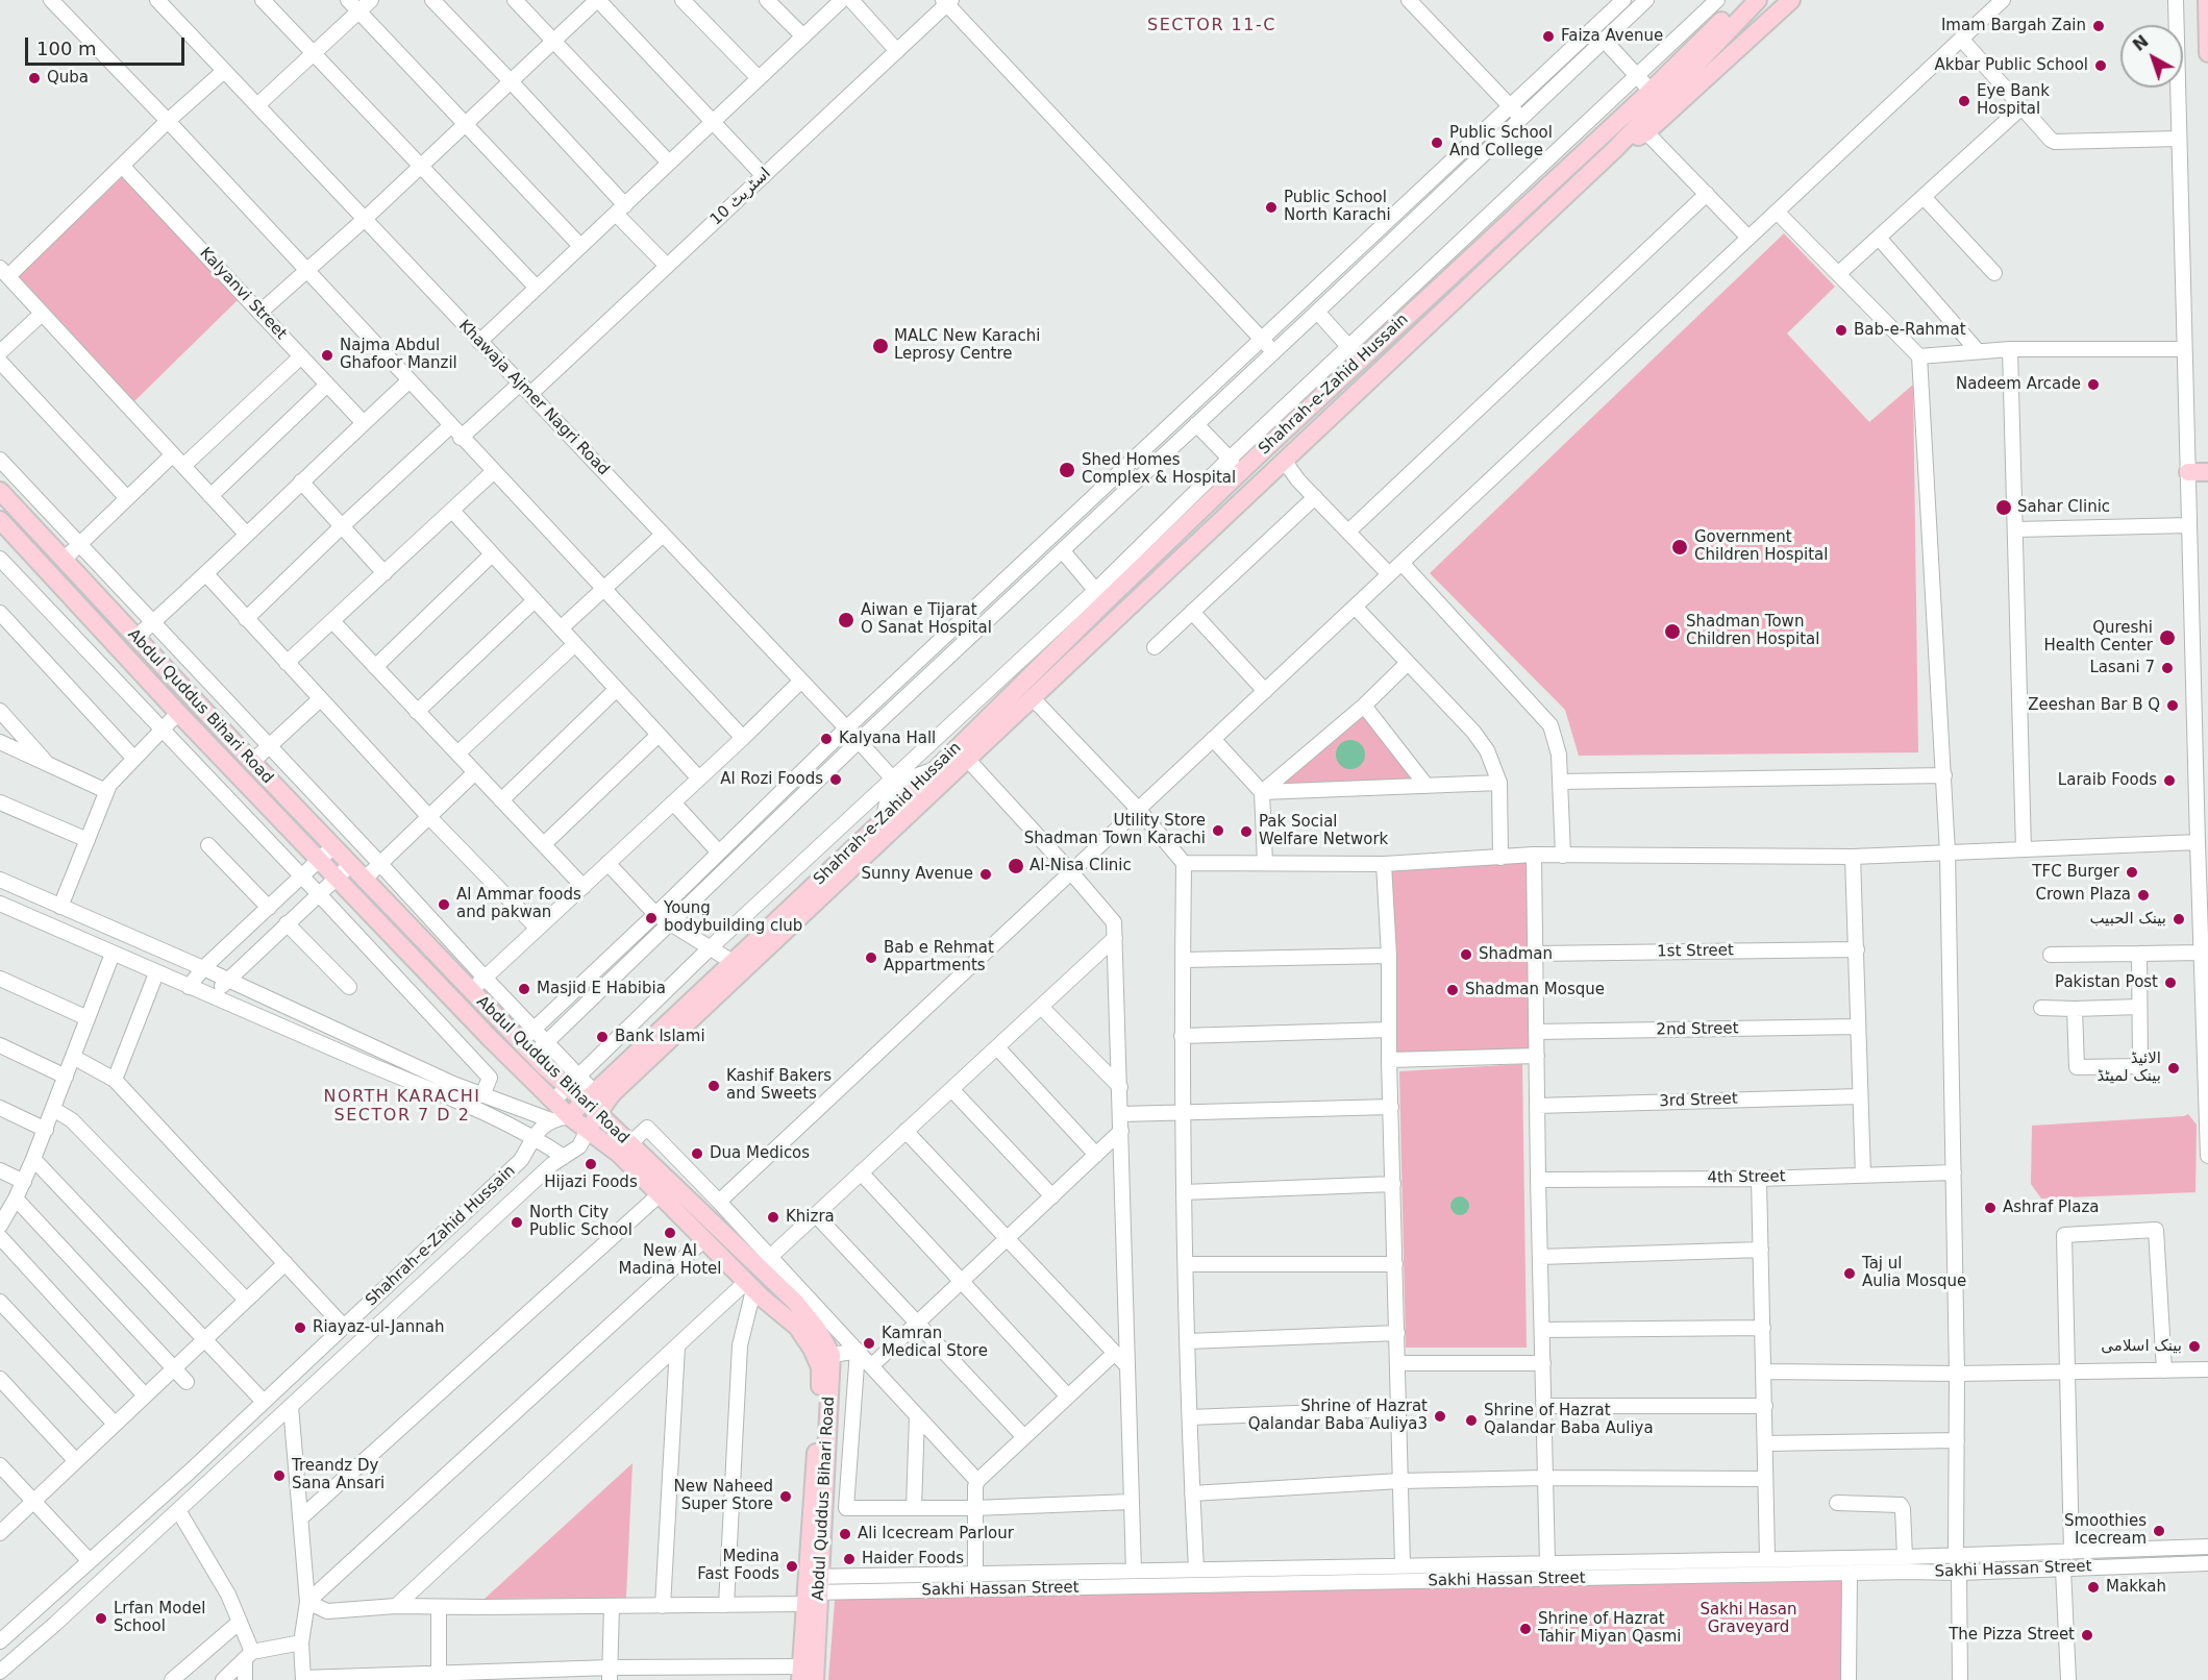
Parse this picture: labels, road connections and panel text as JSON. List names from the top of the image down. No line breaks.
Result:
{"streets":{"main road":["Shahrah-e-Zahid Hussain","Abdul Quddus Bihari Road"],"street":["اسٹریٹ 10","Kalyanvi Street","Khawaja Ajmer Nagri Road","1st Street","2nd Street","3rd Street","4th Street","Sakhi Hassan Street"]},"crossings":[["اسٹریٹ 10","Khawaja Ajmer Nagri Road"],["Shahrah-e-Zahid Hussain","Khawaja Ajmer Nagri Road"],["Shahrah-e-Zahid Hussain","Abdul Quddus Bihari Road"],["Abdul Quddus Bihari Road","Sakhi Hassan Street"]],"districts":["SECTOR 11-C","NORTH KARACHI SECTOR 7 D 2"],"parks":["Sakhi Hasan Graveyard"],"places":["Imam Bargah Zain","Faiza Avenue","Akbar Public School","Quba","Eye Bank Hospital","Public School And College","Public School North Karachi","Bab-e-Rahmat","MALC New Karachi Leprosy Centre","Najma Abdul Ghafoor Manzil","Nadeem Arcade","Shed Homes Complex & Hospital","Sahar Clinic","Government Children Hospital","Aiwan e Tijarat O Sanat Hospital","Shadman Town Children Hospital","Qureshi Health Center","Lasani 7","Zeeshan Bar B Q","Kalyana Hall","Al Rozi Foods","Laraib Foods","Utility Store Shadman Town Karachi","Pak Social Welfare Network","Al-Nisa Clinic","TFC Burger","Sunny Avenue","Crown Plaza","Al Ammar foods and pakwan","Young bodybuilding club","بينک الحبيب","Shadman","Bab e Rehmat Appartments","Pakistan Post","Masjid E Habibia","Shadman Mosque","Bank lslami","الائیڈ بینک لمیٹڈ","Kashif Bakers and Sweets","Dua Medicos","Hijazi Foods","Ashraf Plaza","Khizra","North City Public School","New Al Madina Hotel","Taj ul Aulia Mosque","Riayaz-ul-Jannah","Kamran Medical Store","بینک اسلامی","Shrine of Hazrat Qalandar Baba Auliya3","Shrine of Hazrat Qalandar Baba Auliya","Treandz Dy Sana Ansari","New Naheed Super Store","Smoothies Icecream","Ali Icecream Parlour","Haider Foods","Medina Fast Foods","Makkah","Lrfan Model School","Shrine of Hazrat Tahir Miyan Qasmi","The Pizza Street"],"scale_bar":"100 m","north":"top left"}
